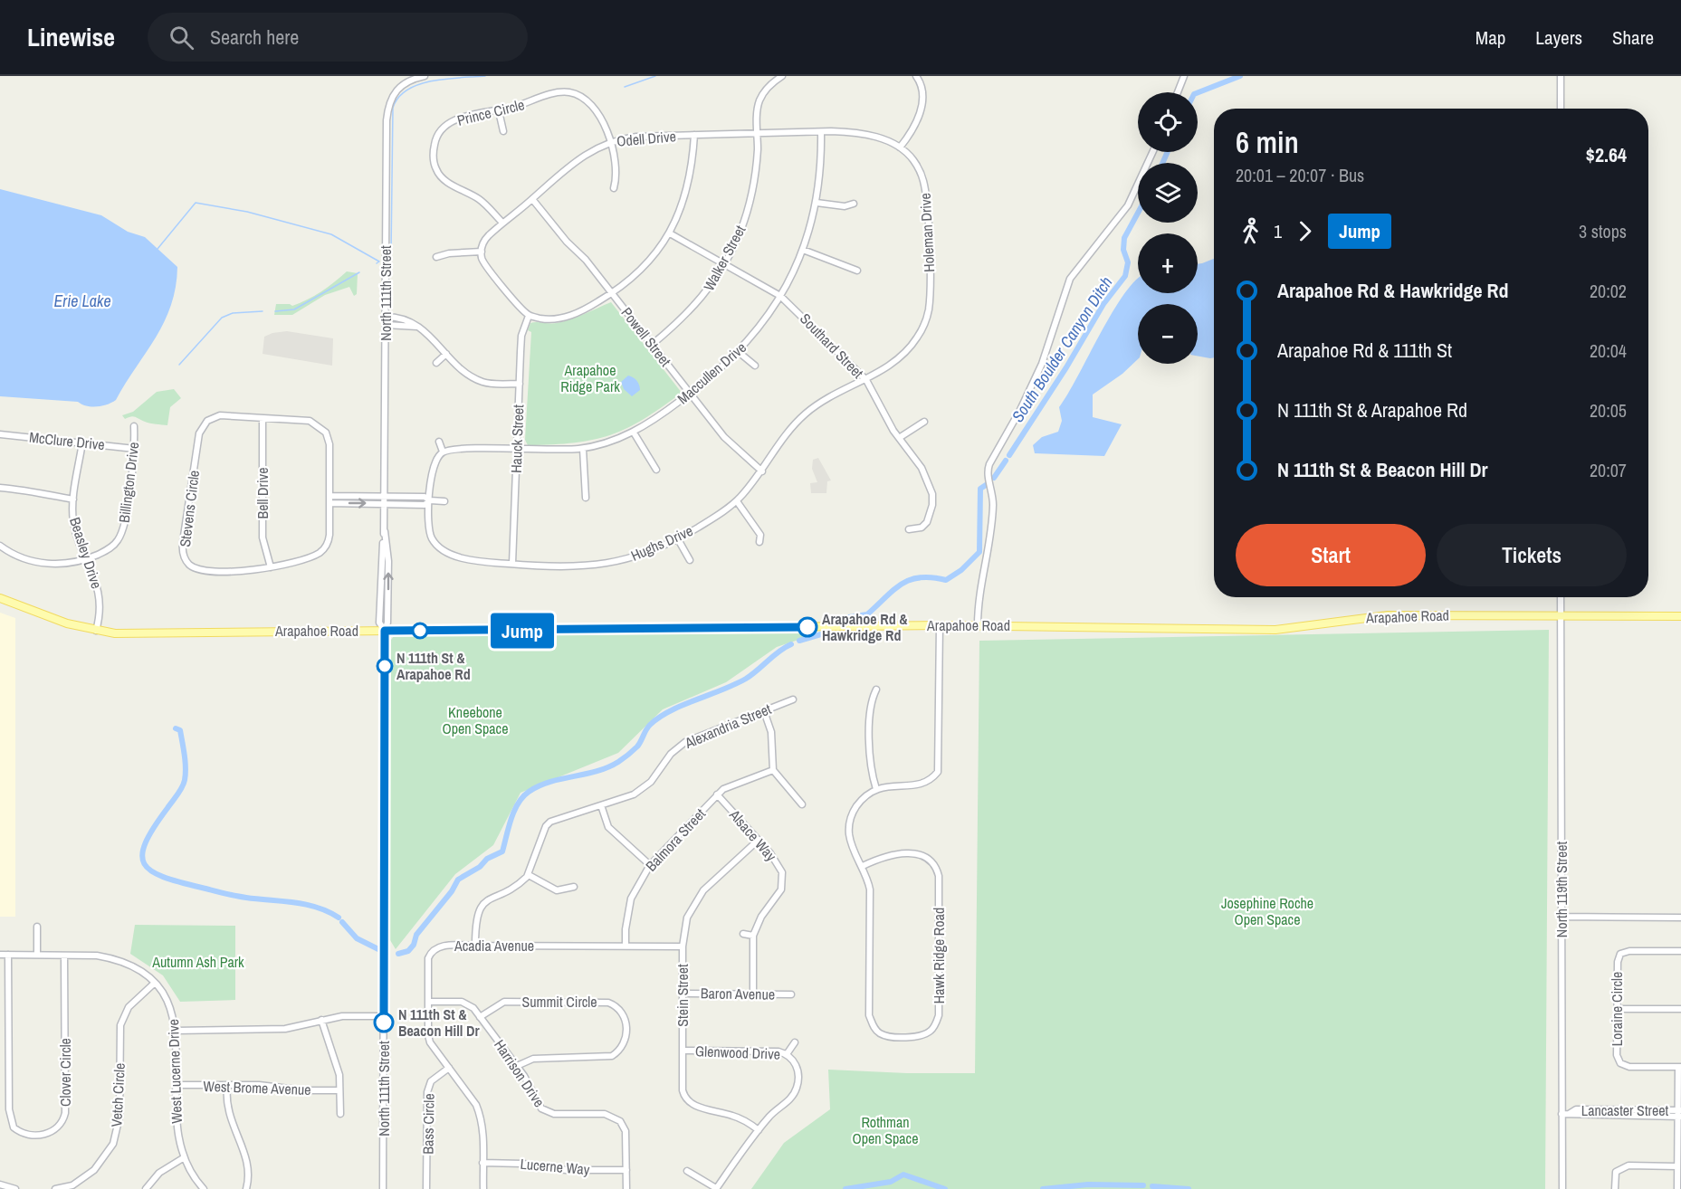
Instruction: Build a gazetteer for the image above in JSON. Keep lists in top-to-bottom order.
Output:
{
  "streets": {
    "main road": ["Arapahoe Road"],
    "street": [
      "Prince Circle",
      "Odell Drive",
      "Holeman Drive",
      "Walker Street",
      "North 111th Street",
      "Powell Street",
      "Southard Street",
      "Maccullen Drive",
      "Hauck Street",
      "McClure Drive",
      "Billington Drive",
      "Bell Drive",
      "Stevens Circle",
      "Hughs Drive",
      "Beasley Drive",
      "Alexandria Street",
      "Alsace Way",
      "Balmora Street",
      "North 119th Street",
      "Acadia Avenue",
      "Hawk Ridge Road",
      "Baron Avenue",
      "Stein Street",
      "Summit Circle",
      "Loraine Circle",
      "Glenwood Drive",
      "West Lucerne Drive",
      "Clover Circle",
      "Harrison Drive",
      "West Brome Avenue",
      "Vetch Circle",
      "Lancaster Street",
      "Bass Circle",
      "Lucerne Way"
    ]
  },
  "crossings": [
    ["Prince Circle", "Odell Drive"],
    ["Odell Drive", "Holeman Drive"],
    ["Odell Drive", "Walker Street"],
    ["Odell Drive", "Powell Street"],
    ["Holeman Drive", "Walker Street"],
    ["Holeman Drive", "Southard Street"],
    ["Holeman Drive", "Maccullen Drive"],
    ["Holeman Drive", "Hughs Drive"],
    ["Walker Street", "Powell Street"],
    ["Walker Street", "Southard Street"],
    ["North 111th Street", "Arapahoe Road"],
    ["Powell Street", "Maccullen Drive"],
    ["Powell Street", "Hughs Drive"],
    ["Southard Street", "Maccullen Drive"],
    ["Southard Street", "Hughs Drive"],
    ["Maccullen Drive", "Hauck Street"],
    ["Maccullen Drive", "Hughs Drive"],
    ["Hauck Street", "Hughs Drive"],
    ["McClure Drive", "Billington Drive"],
    ["McClure Drive", "Beasley Drive"],
    ["Billington Drive", "Beasley Drive"],
    ["Bell Drive", "Stevens Circle"],
    ["Beasley Drive", "Arapahoe Road"],
    ["Arapahoe Road", "North 119th Street"],
    ["Alsace Way", "Balmora Street"],
    ["Alsace Way", "Baron Avenue"],
    ["Alsace Way", "Stein Street"],
    ["Balmora Street", "Acadia Avenue"],
    ["North 119th Street", "Lancaster Street"],
    ["Acadia Avenue", "Stein Street"],
    ["Acadia Avenue", "Harrison Drive"],
    ["Acadia Avenue", "Bass Circle"],
    ["Acadia Avenue", "Lucerne Way"],
    ["Baron Avenue", "Stein Street"],
    ["Stein Street", "Glenwood Drive"],
    ["Summit Circle", "Harrison Drive"],
    ["West Lucerne Drive", "Clover Circle"],
    ["West Lucerne Drive", "West Brome Avenue"],
    ["West Lucerne Drive", "Vetch Circle"],
    ["Harrison Drive", "Lucerne Way"]
  ],
  "water": ["Erie Lake", "South Boulder Canyon Ditch"],
  "parks": [
    "Arapahoe Ridge Park",
    "Kneebone Open Space",
    "Josephine Roche Open Space",
    "Autumn Ash Park",
    "Rothman Open Space"
  ],
  "places": ["Arapahoe Rd & Hawkridge Rd", "N 111th St & Arapahoe Rd", "N 111th St & Beacon Hill Dr"],
  "lines": ["bus line Jump"],
  "page": {
    "header": "Linewise",
    "search": "Search here",
    "nav": ["Map", "Layers", "Share"],
    "on_map": "Jump",
    "map_buttons": ["+", "−"],
    "heading": ["6 min", "20:01 – 20:07 · Bus", "$2.64"],
    "legs": ["1", "Jump", "3 stops"],
    "list": [
      {
        "name": "Arapahoe Rd & Hawkridge Rd",
        "value": "20:02"
      },
      {
        "name": "Arapahoe Rd & 111th St",
        "value": "20:04"
      },
      {
        "name": "N 111th St & Arapahoe Rd",
        "value": "20:05"
      },
      {
        "name": "N 111th St & Beacon Hill Dr",
        "value": "20:07"
      }
    ],
    "buttons": ["Start", "Tickets"]
  }
}
